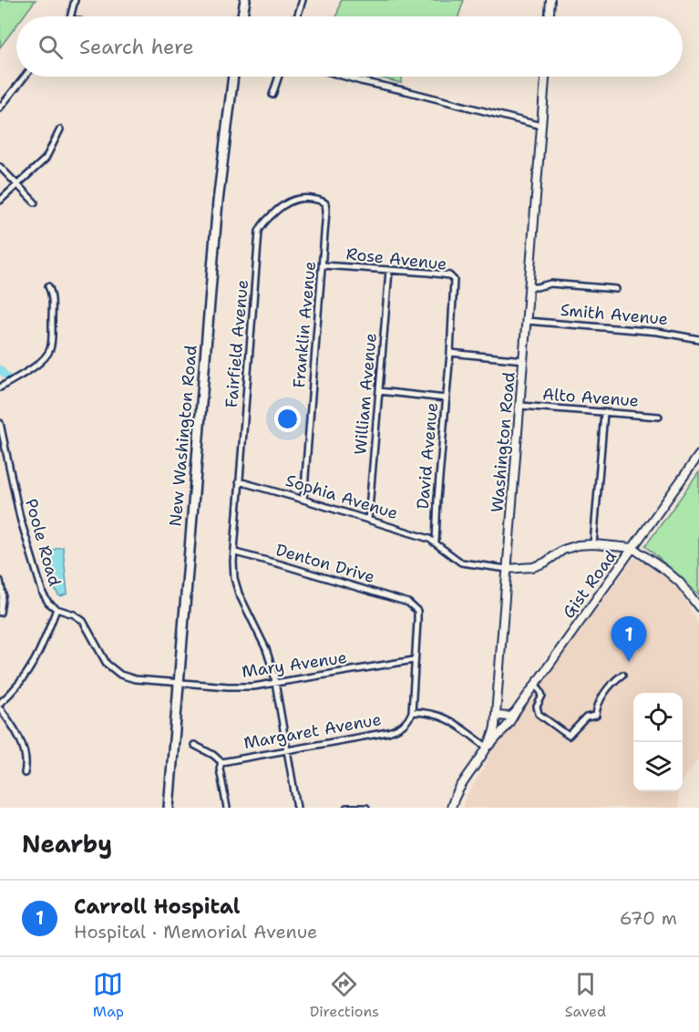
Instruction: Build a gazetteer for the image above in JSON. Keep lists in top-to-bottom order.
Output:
{
  "streets": {
    "main road": ["New Washington Road", "Washington Road", "Gist Road"],
    "street": [
      "Rose Avenue",
      "Smith Avenue",
      "Franklin Avenue",
      "Fairfield Avenue",
      "William Avenue",
      "Alto Avenue",
      "David Avenue",
      "Sophia Avenue",
      "Poole Road",
      "Denton Drive",
      "Mary Avenue",
      "Margaret Avenue"
    ]
  },
  "crossings": [
    ["Rose Avenue", "Franklin Avenue"],
    ["Rose Avenue", "William Avenue"],
    ["Rose Avenue", "David Avenue"],
    ["Smith Avenue", "Washington Road"],
    ["Franklin Avenue", "Fairfield Avenue"],
    ["Franklin Avenue", "Sophia Avenue"],
    ["Fairfield Avenue", "Sophia Avenue"],
    ["Fairfield Avenue", "Denton Drive"],
    ["Fairfield Avenue", "Mary Avenue"],
    ["Fairfield Avenue", "Margaret Avenue"],
    ["William Avenue", "Sophia Avenue"],
    ["Alto Avenue", "Washington Road"],
    ["New Washington Road", "Poole Road"],
    ["New Washington Road", "Mary Avenue"],
    ["Washington Road", "Gist Road"],
    ["David Avenue", "Sophia Avenue"],
    ["Poole Road", "Mary Avenue"],
    ["Denton Drive", "Mary Avenue"]
  ],
  "page": {
    "search": "Search here",
    "pins": "1",
    "heading": "Nearby",
    "list": [
      {
        "mark": "1",
        "name": "Carroll Hospital",
        "note": "Hospital · Memorial Avenue",
        "value": "670 m"
      }
    ],
    "nav": ["Map", "Directions", "Saved"]
  }
}
